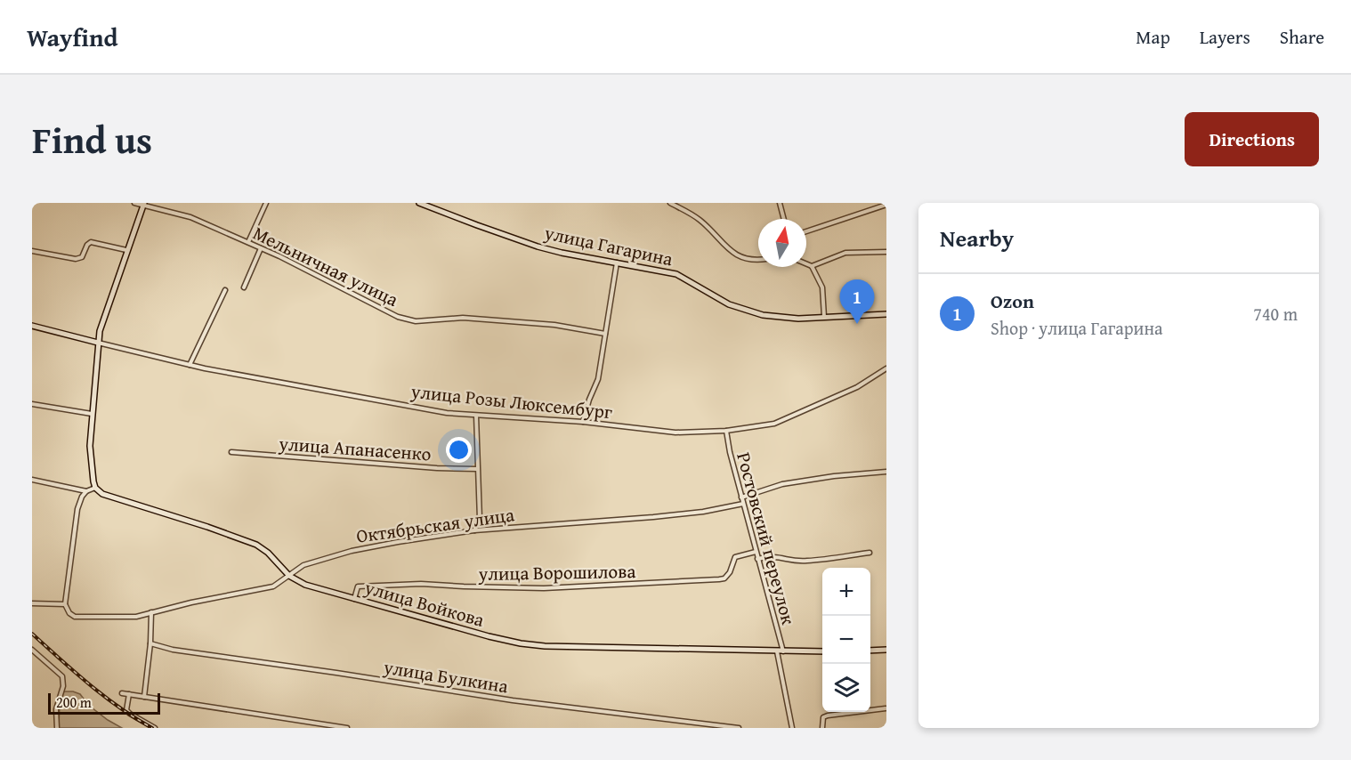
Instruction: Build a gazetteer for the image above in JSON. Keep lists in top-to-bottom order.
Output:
{
  "streets": {
    "main road": ["улица Гагарина", "улица Розы Люксембург", "улица Войкова"],
    "street": [
      "Мельничная улица",
      "улица Апанасенко",
      "Октябрьская улица",
      "Ростовский переулок",
      "улица Ворошилова",
      "улица Булкина"
    ]
  },
  "crossings": [
    ["улица Розы Люксембург", "Ростовский переулок"],
    ["Октябрьская улица", "Ростовский переулок"],
    ["Октябрьская улица", "улица Войкова"],
    ["Ростовский переулок", "улица Ворошилова"],
    ["Ростовский переулок", "улица Войкова"],
    ["улица Ворошилова", "улица Войкова"]
  ],
  "scale_bar": "200 m",
  "north": "top",
  "page": {
    "header": "Wayfind",
    "nav": ["Map", "Layers", "Share"],
    "title": "Find us",
    "buttons": "Directions",
    "heading": "Nearby",
    "list": [
      {
        "mark": "1",
        "name": "Ozon",
        "note": "Shop · улица Гагарина",
        "value": "740 m"
      }
    ],
    "pins": "1",
    "map_buttons": ["+", "−"],
    "scale": "200 m"
  }
}
